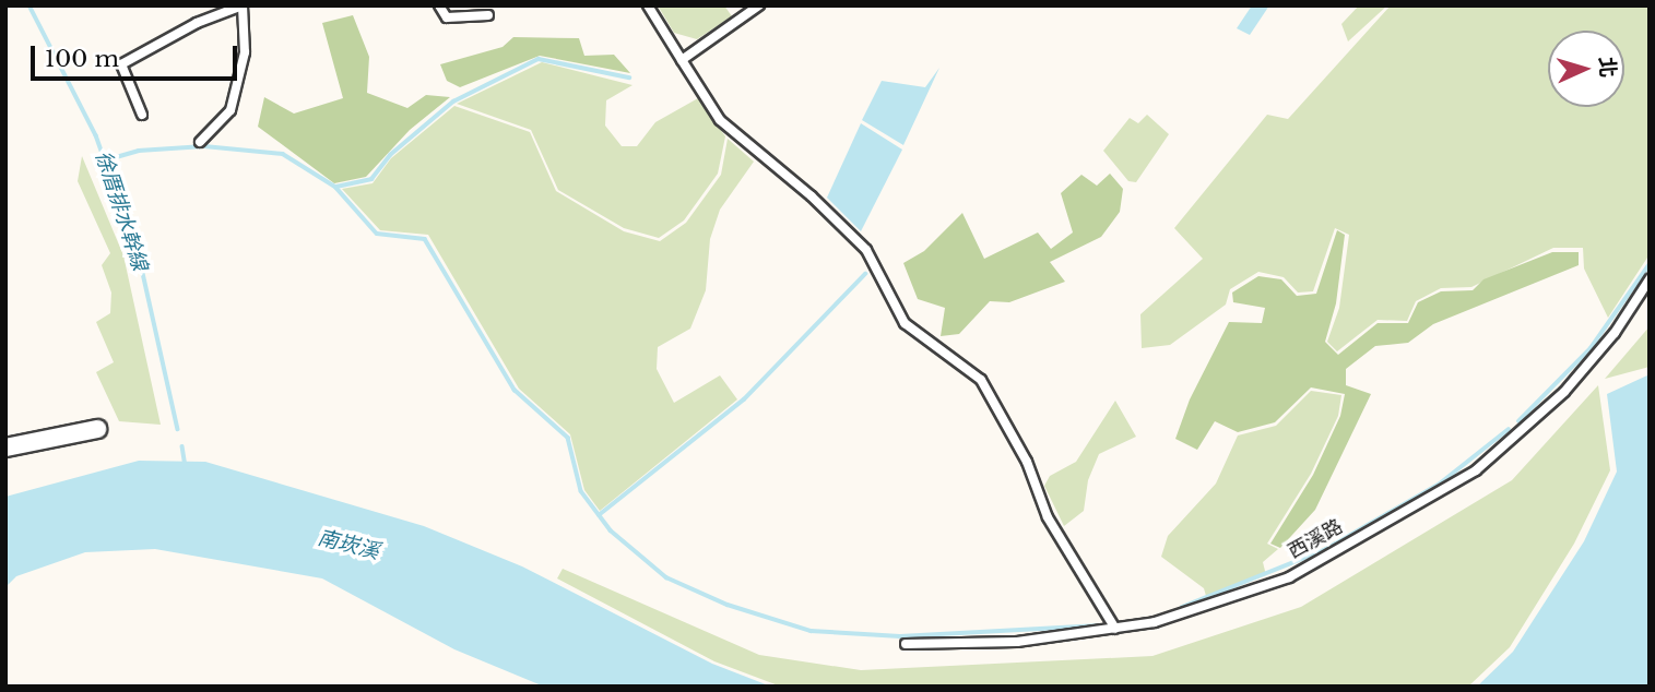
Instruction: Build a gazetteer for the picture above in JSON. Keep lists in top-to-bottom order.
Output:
{
  "streets": {
    "lane": ["西溪路"]
  },
  "water": ["徐厝排水幹線", "南崁溪"],
  "scale_bar": "100 m",
  "north": "right"
}
